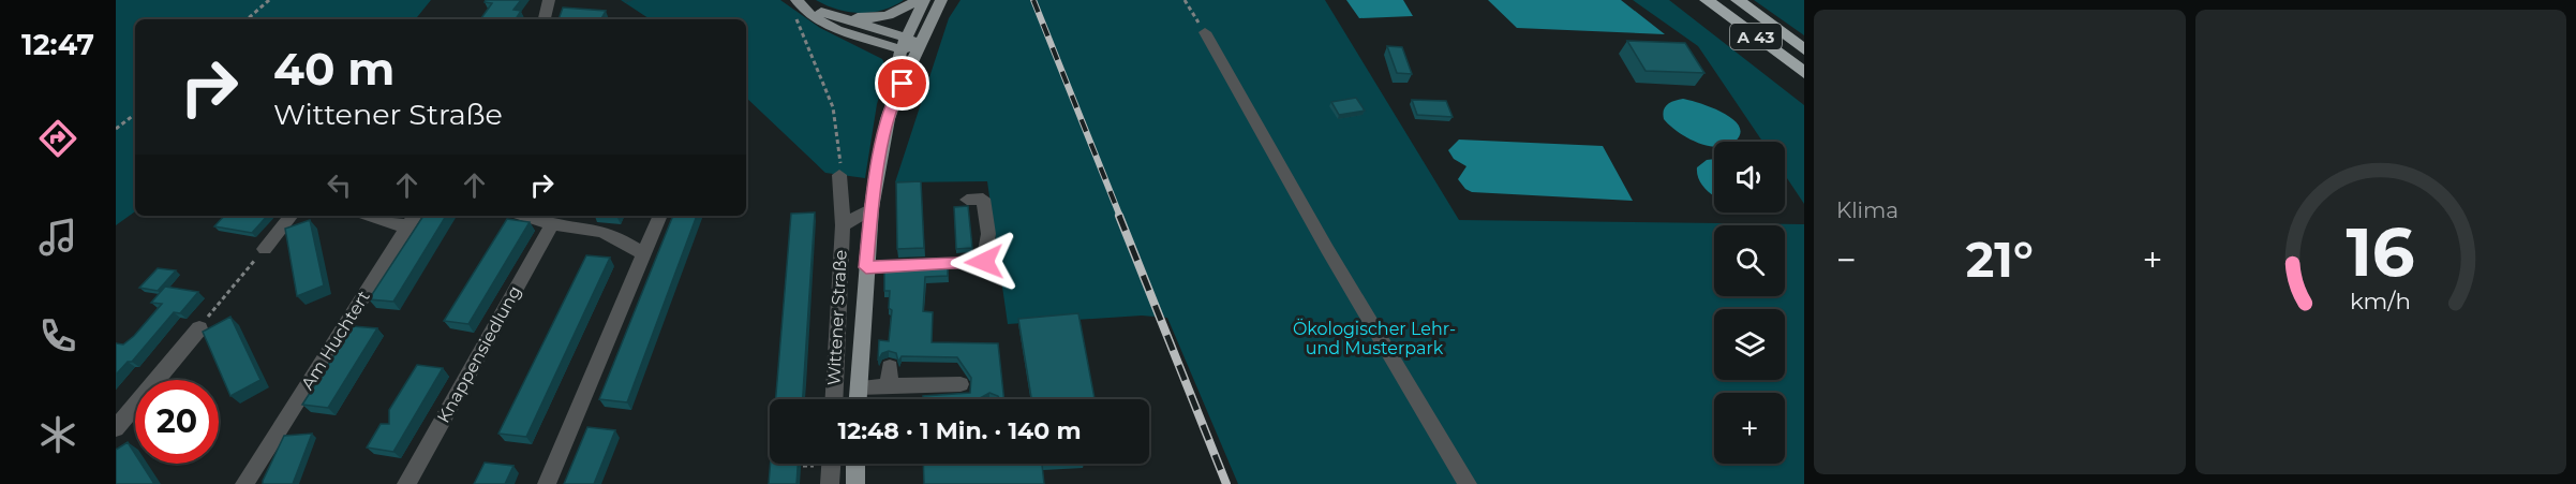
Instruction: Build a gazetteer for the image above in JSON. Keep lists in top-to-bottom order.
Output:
{
  "streets": {
    "highway": ["A 43"],
    "main road": ["Wittener Straße"],
    "street": ["Am Huchtert", "Knappensiedlung"]
  },
  "parks": ["Ökologischer Lehr- und Musterpark"],
  "page": {
    "tabs": "12:47",
    "tile": "Klima",
    "turn": ["40 m", "Wittener Straße"],
    "map_buttons": "+",
    "heat": ["−", "21°", "+"],
    "limit": "20",
    "trip": "12:48 · 1 Min. · 140 m",
    "gauge": ["16", "km/h"]
  }
}
